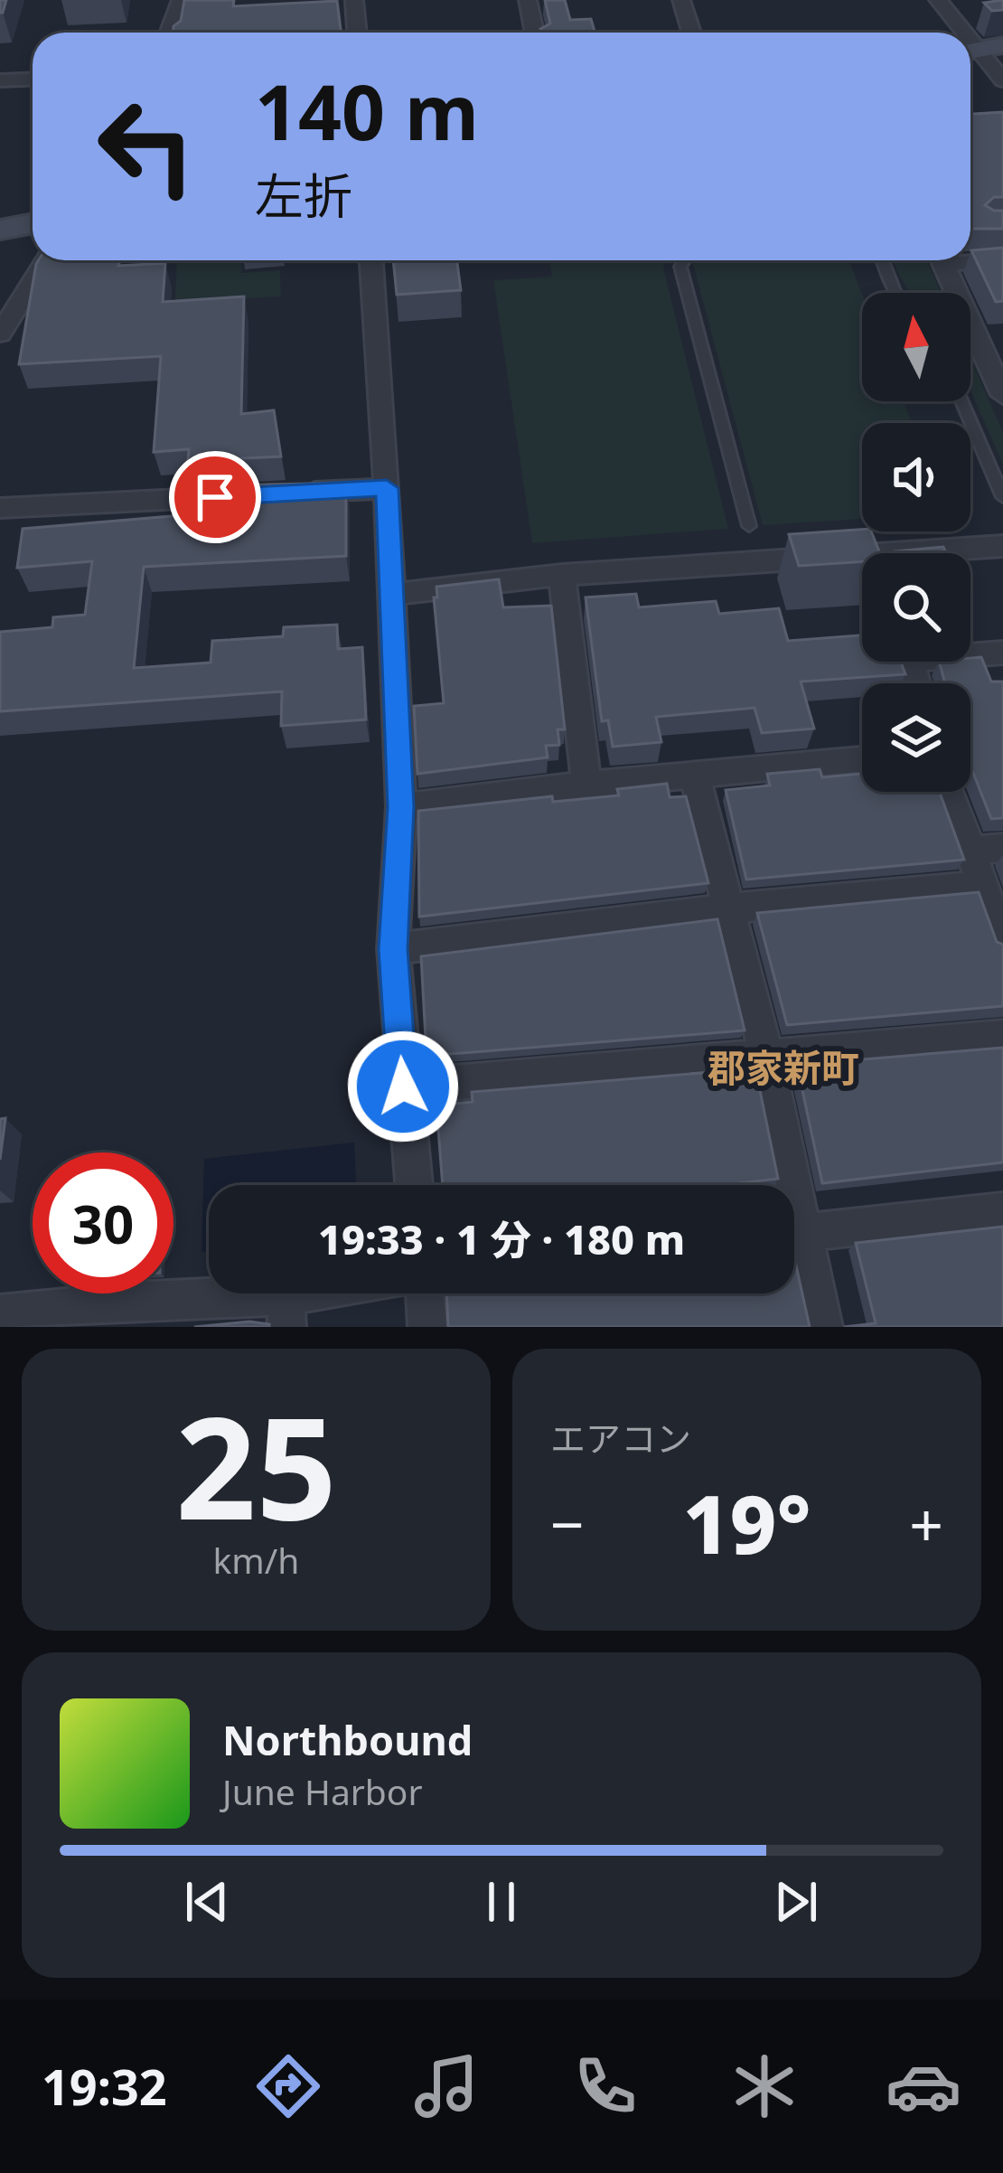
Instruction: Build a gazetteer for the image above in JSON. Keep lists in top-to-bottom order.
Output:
{
  "districts": ["郡家新町"],
  "north": "top",
  "page": {
    "turn": ["140 m", "左折"],
    "limit": "30",
    "trip": "19:33 · 1 分 · 180 m",
    "tile": [
      ["25", "km/h"],
      "エアコン"
    ],
    "heat": ["−", "19°", "+"],
    "song": ["Northbound", "June Harbor"],
    "tabs": "19:32"
  }
}
